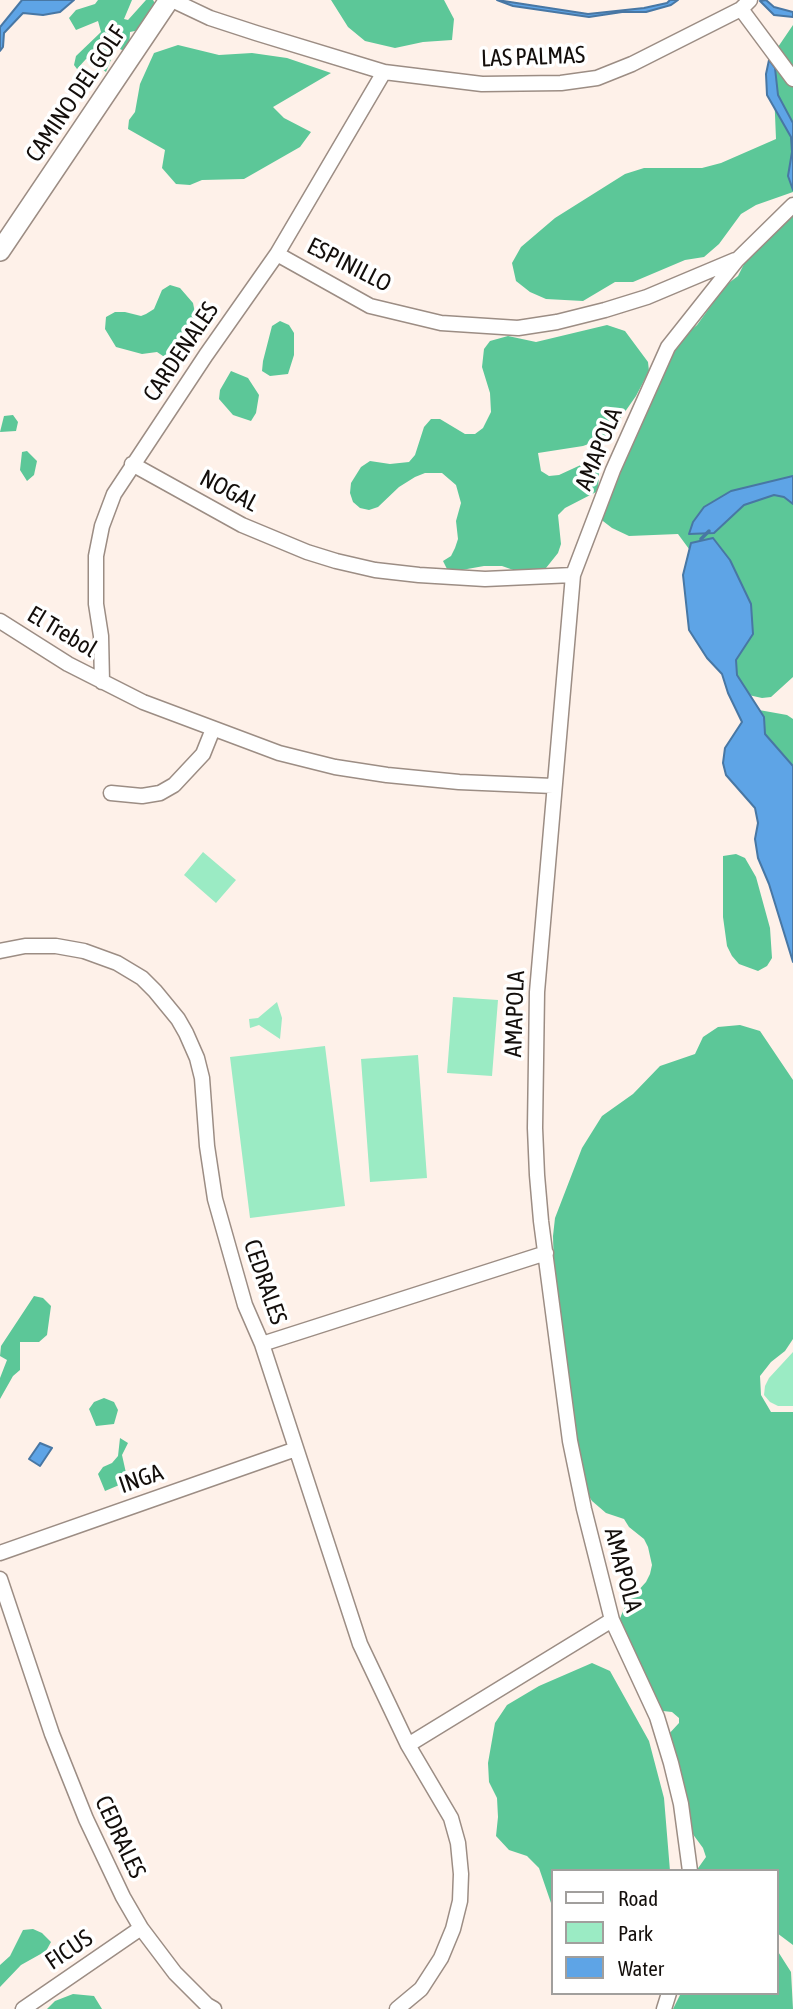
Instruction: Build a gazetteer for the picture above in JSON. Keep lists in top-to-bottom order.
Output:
{
  "streets": {
    "street": [
      "LAS PALMAS",
      "CAMINO DEL GOLF",
      "ESPINILLO",
      "CARDENALES",
      "AMAPOLA",
      "NOGAL",
      "El Trebol",
      "CEDRALES",
      "INGA",
      "FICUS"
    ]
  },
  "crossings": [
    ["LAS PALMAS", "CARDENALES"],
    ["ESPINILLO", "CARDENALES"],
    ["ESPINILLO", "AMAPOLA"],
    ["CARDENALES", "NOGAL"],
    ["CARDENALES", "El Trebol"],
    ["AMAPOLA", "NOGAL"],
    ["AMAPOLA", "El Trebol"],
    ["CEDRALES", "INGA"],
    ["CEDRALES", "FICUS"]
  ],
  "legend": ["Road", "Park", "Water"]
}
